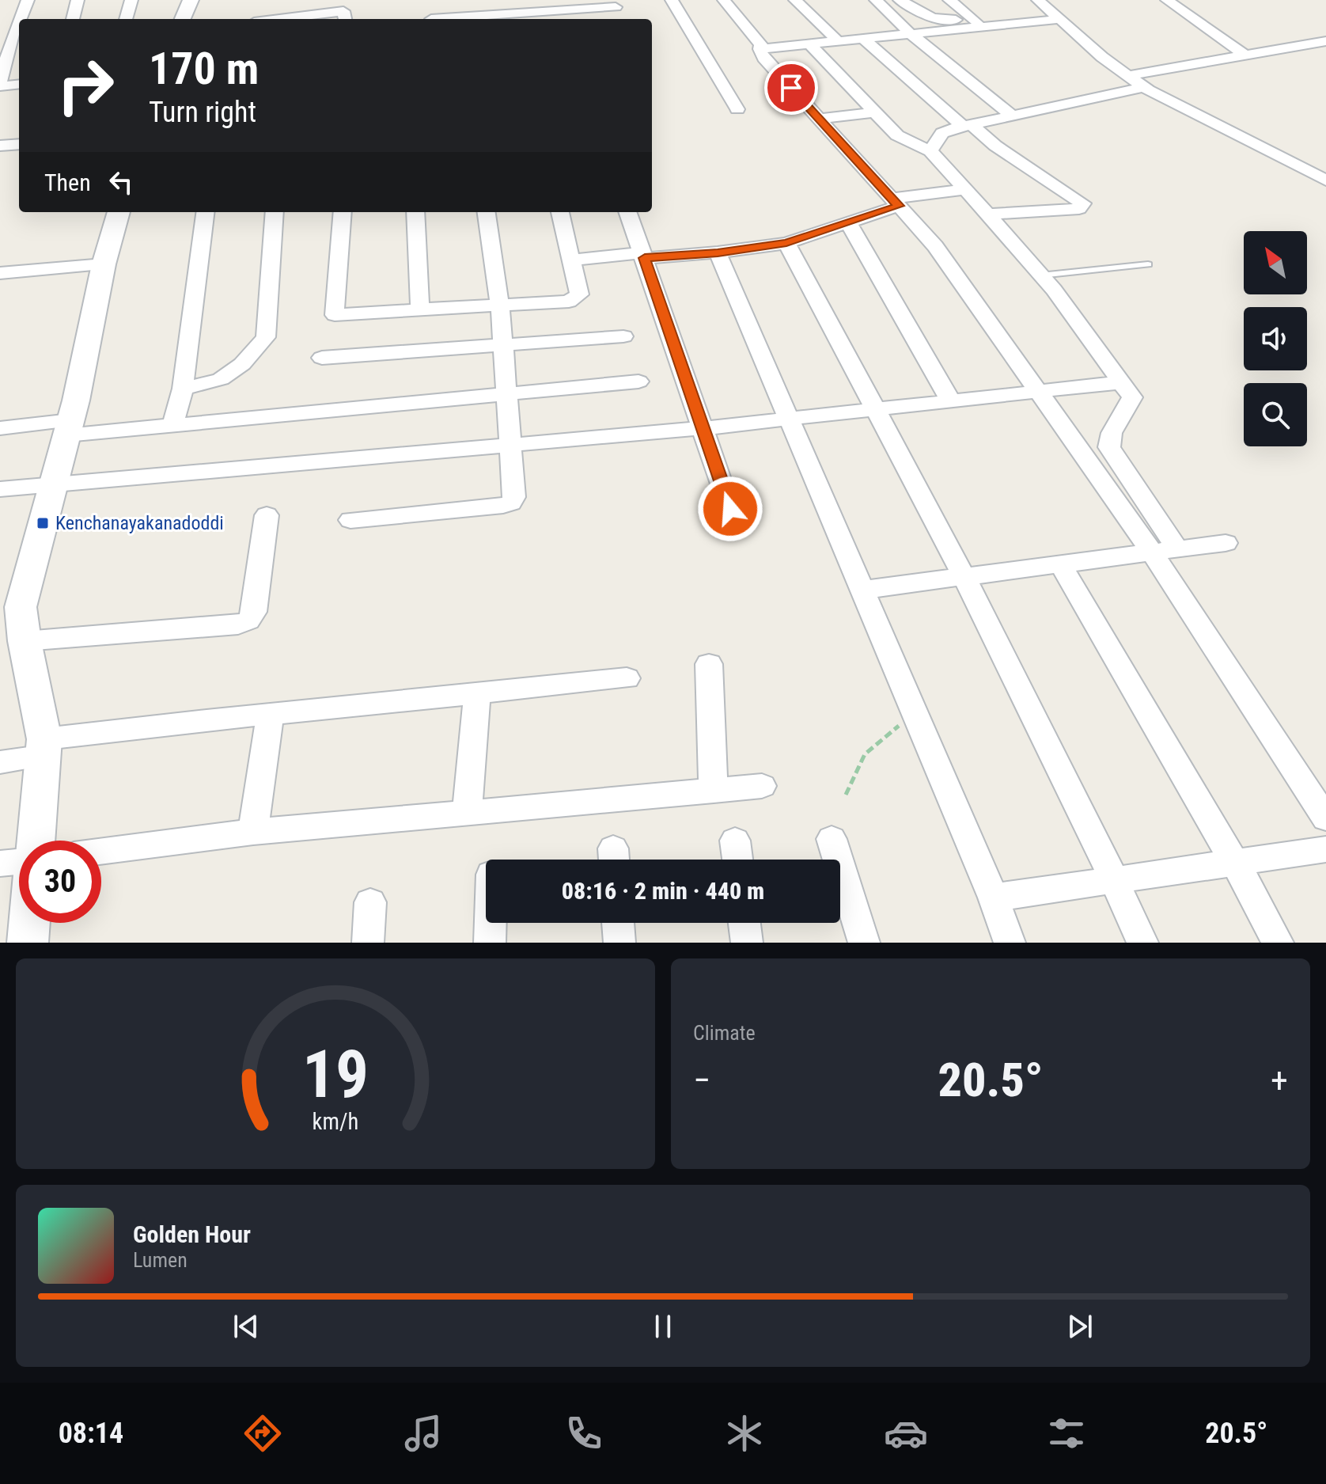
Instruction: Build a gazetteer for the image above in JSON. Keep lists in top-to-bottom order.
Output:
{
  "places": {
    "transit": ["Kenchanayakanadoddi"]
  },
  "north": "top left",
  "page": {
    "turn": ["170 m", "Turn right"],
    "then": "Then",
    "limit": "30",
    "trip": "08:16 · 2 min · 440 m",
    "tile": "Climate",
    "heat": ["−", "20.5°", "+"],
    "song": ["Golden Hour", "Lumen"],
    "tabs": ["08:14", "20.5°"],
    "gauge": ["19", "km/h"]
  }
}
